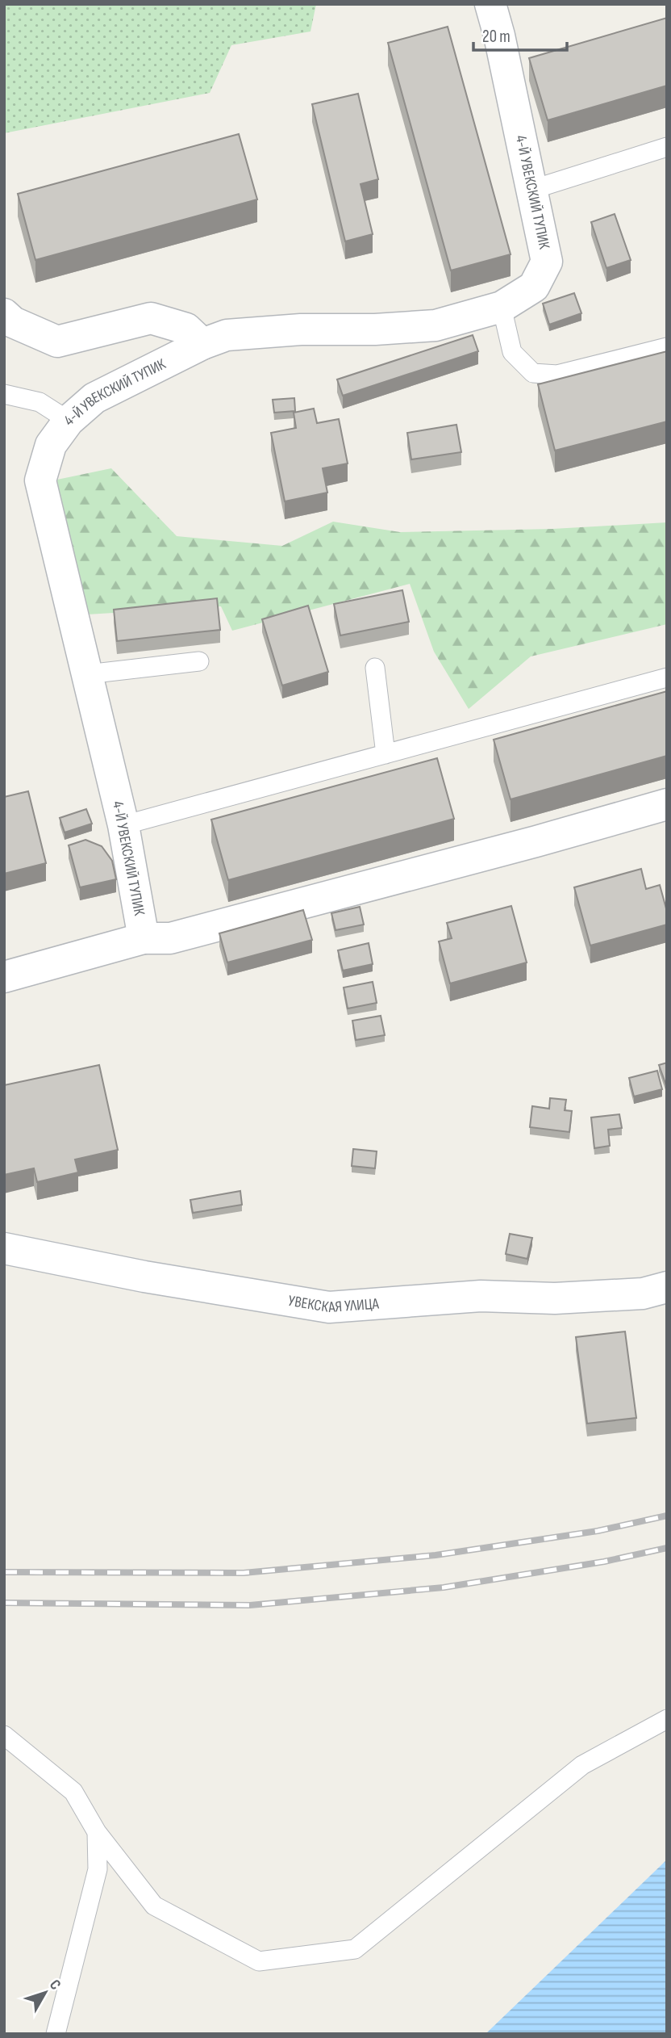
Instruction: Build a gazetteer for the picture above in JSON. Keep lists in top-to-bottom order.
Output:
{
  "streets": {
    "street": ["4-Й УВЕКСКИЙ ТУПИК", "УВЕКСКАЯ УЛИЦА"]
  },
  "scale_bar": "20 m",
  "north": "top right"
}
